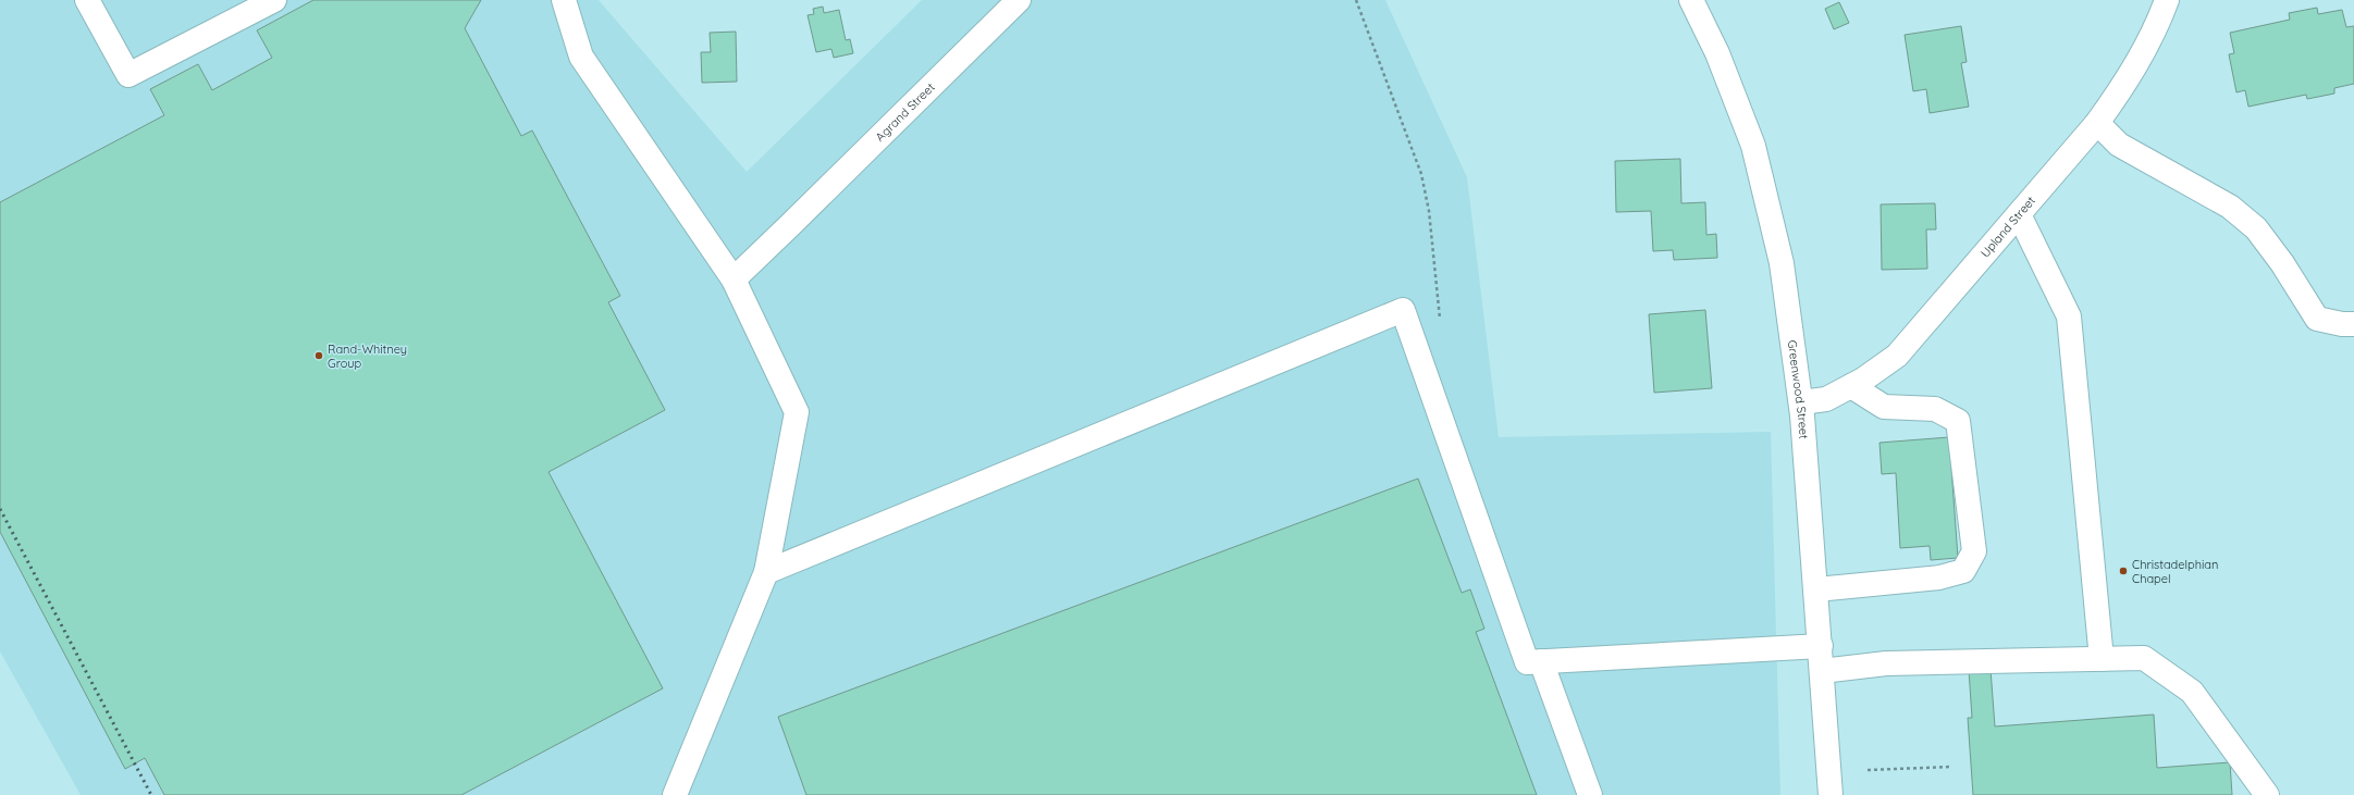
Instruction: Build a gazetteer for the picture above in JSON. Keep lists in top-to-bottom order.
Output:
{
  "streets": {
    "street": ["Agrand Street", "Upland Street", "Greenwood Street"]
  },
  "crossings": [
    ["Upland Street", "Greenwood Street"]
  ],
  "places": ["Rand-Whitney Group", "Christadelphian Chapel"]
}
